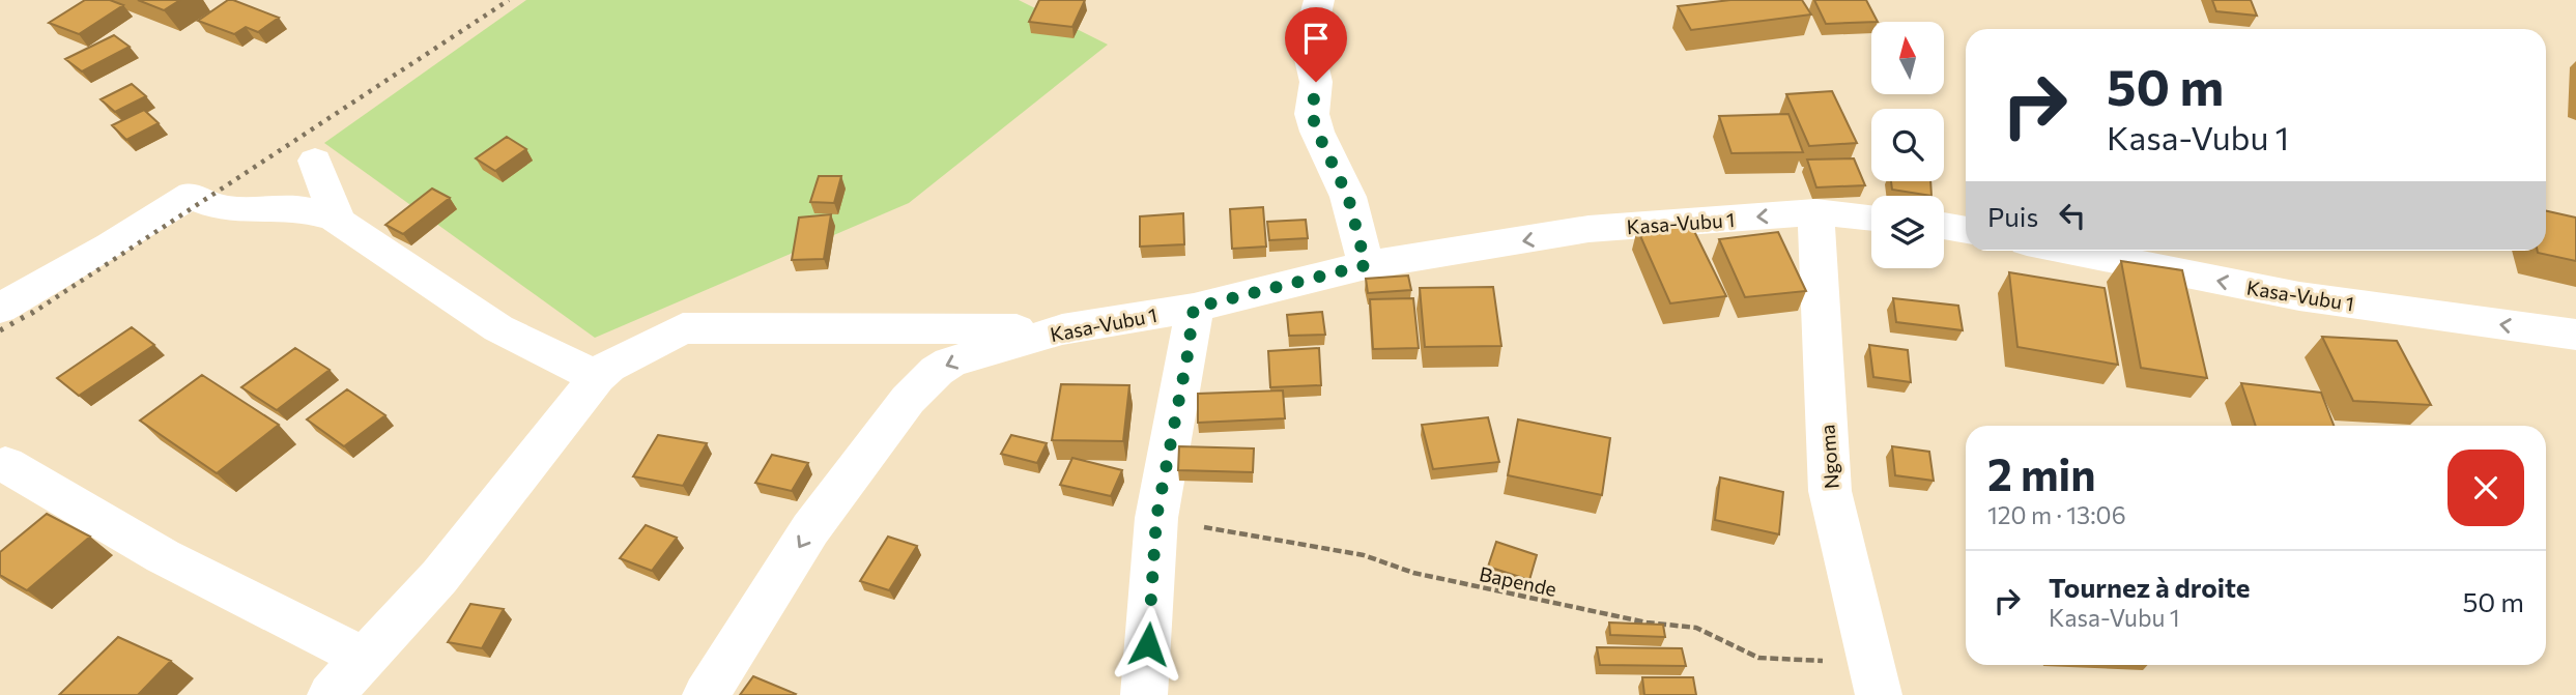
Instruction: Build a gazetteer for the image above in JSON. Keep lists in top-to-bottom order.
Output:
{
  "streets": {
    "street": ["Kasa-Vubu 1", "Ngoma"],
    "path": ["Bapende"]
  },
  "crossings": [
    ["Kasa-Vubu 1", "Ngoma"],
    ["Ngoma", "Bapende"]
  ],
  "north": "top",
  "page": {
    "turn": ["50 m", "Kasa-Vubu 1"],
    "then": "Puis",
    "heading": ["2 min", "120 m · 13:06"],
    "list": [
      {
        "name": "Tournez à droite",
        "note": "Kasa-Vubu 1",
        "value": "50 m"
      }
    ]
  }
}
